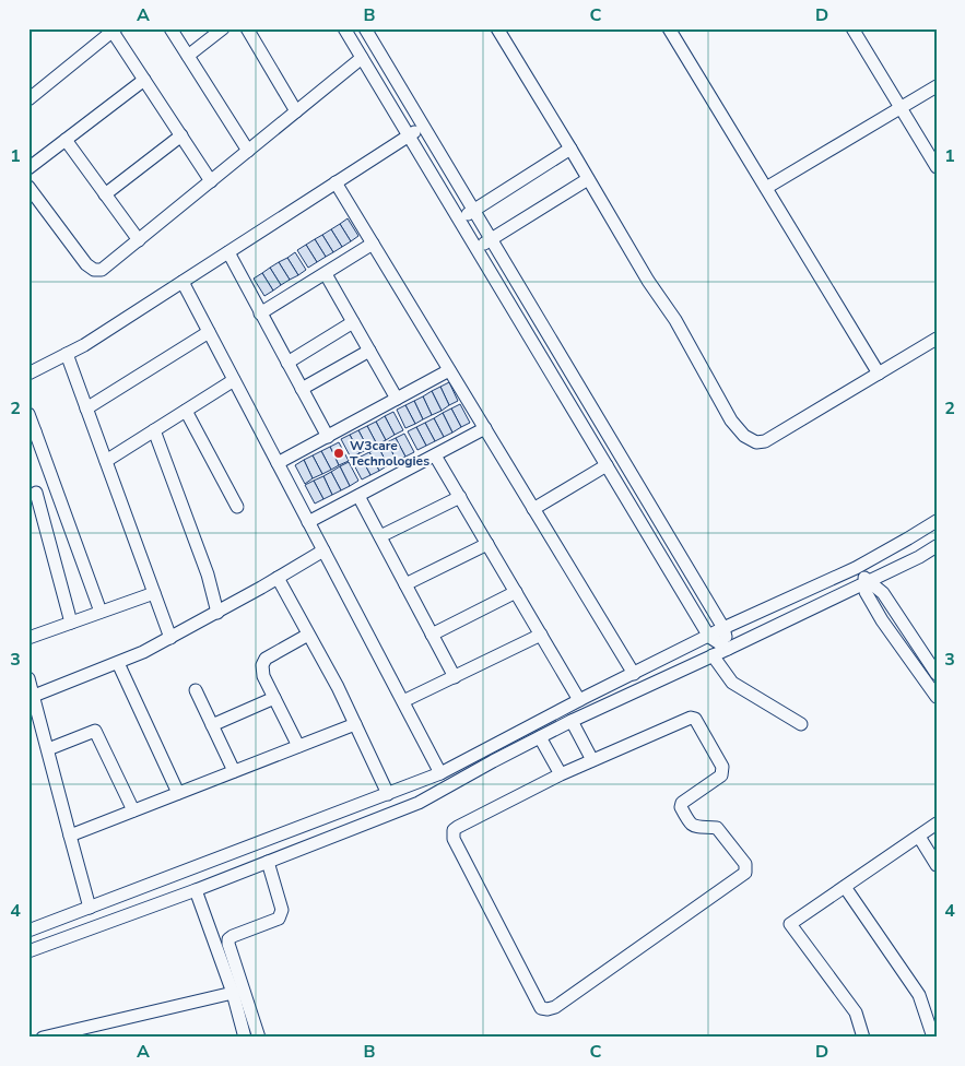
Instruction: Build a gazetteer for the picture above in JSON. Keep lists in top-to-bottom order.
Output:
{
  "places": ["W3care Technologies"],
  "grid": {
    "columns": [
      "A",
      "B",
      "C",
      "D"
    ],
    "rows": [
      "1",
      "2",
      "3",
      "4"
    ]
  }
}
